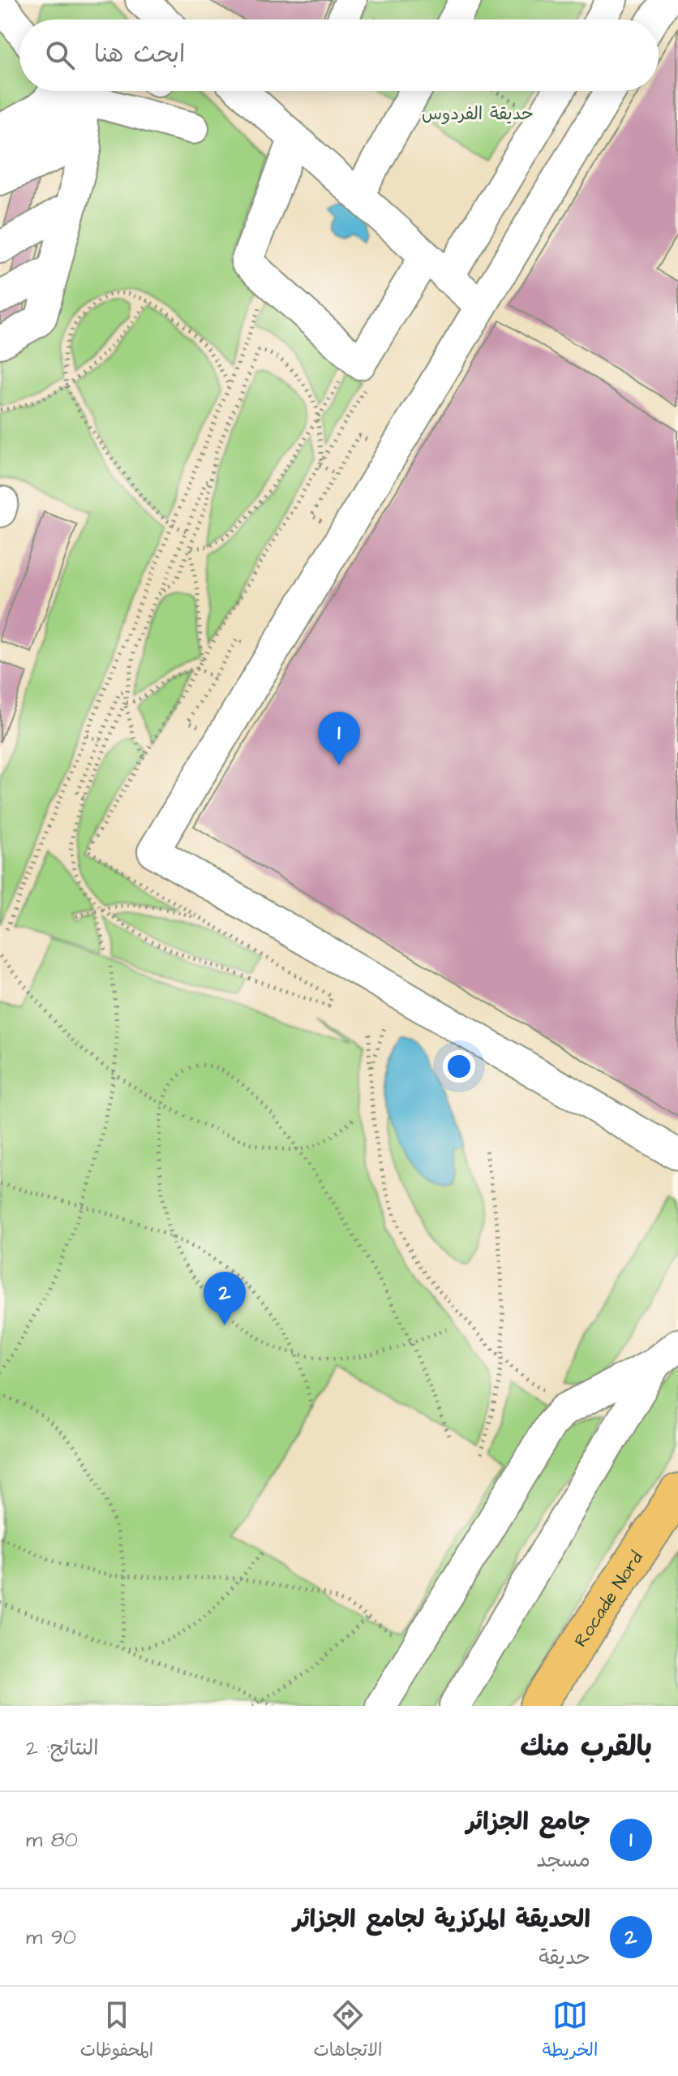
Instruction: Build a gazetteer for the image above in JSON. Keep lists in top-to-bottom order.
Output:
{
  "streets": {
    "highway": ["Rocade Nord"]
  },
  "parks": ["حديقة الفردوس"],
  "page": {
    "search": "ابحث هنا",
    "pins": ["1", "2"],
    "heading": ["بالقرب منك", "النتائج: 2"],
    "list": [
      {
        "mark": "1",
        "name": "جامع الجزائر",
        "note": "مسجد",
        "value": "80 m"
      },
      {
        "mark": "2",
        "name": "الحديقة المركزية لجامع الجزائر",
        "note": "حديقة",
        "value": "90 m"
      }
    ],
    "nav": ["الخريطة", "الاتجاهات", "المحفوظات"]
  }
}
